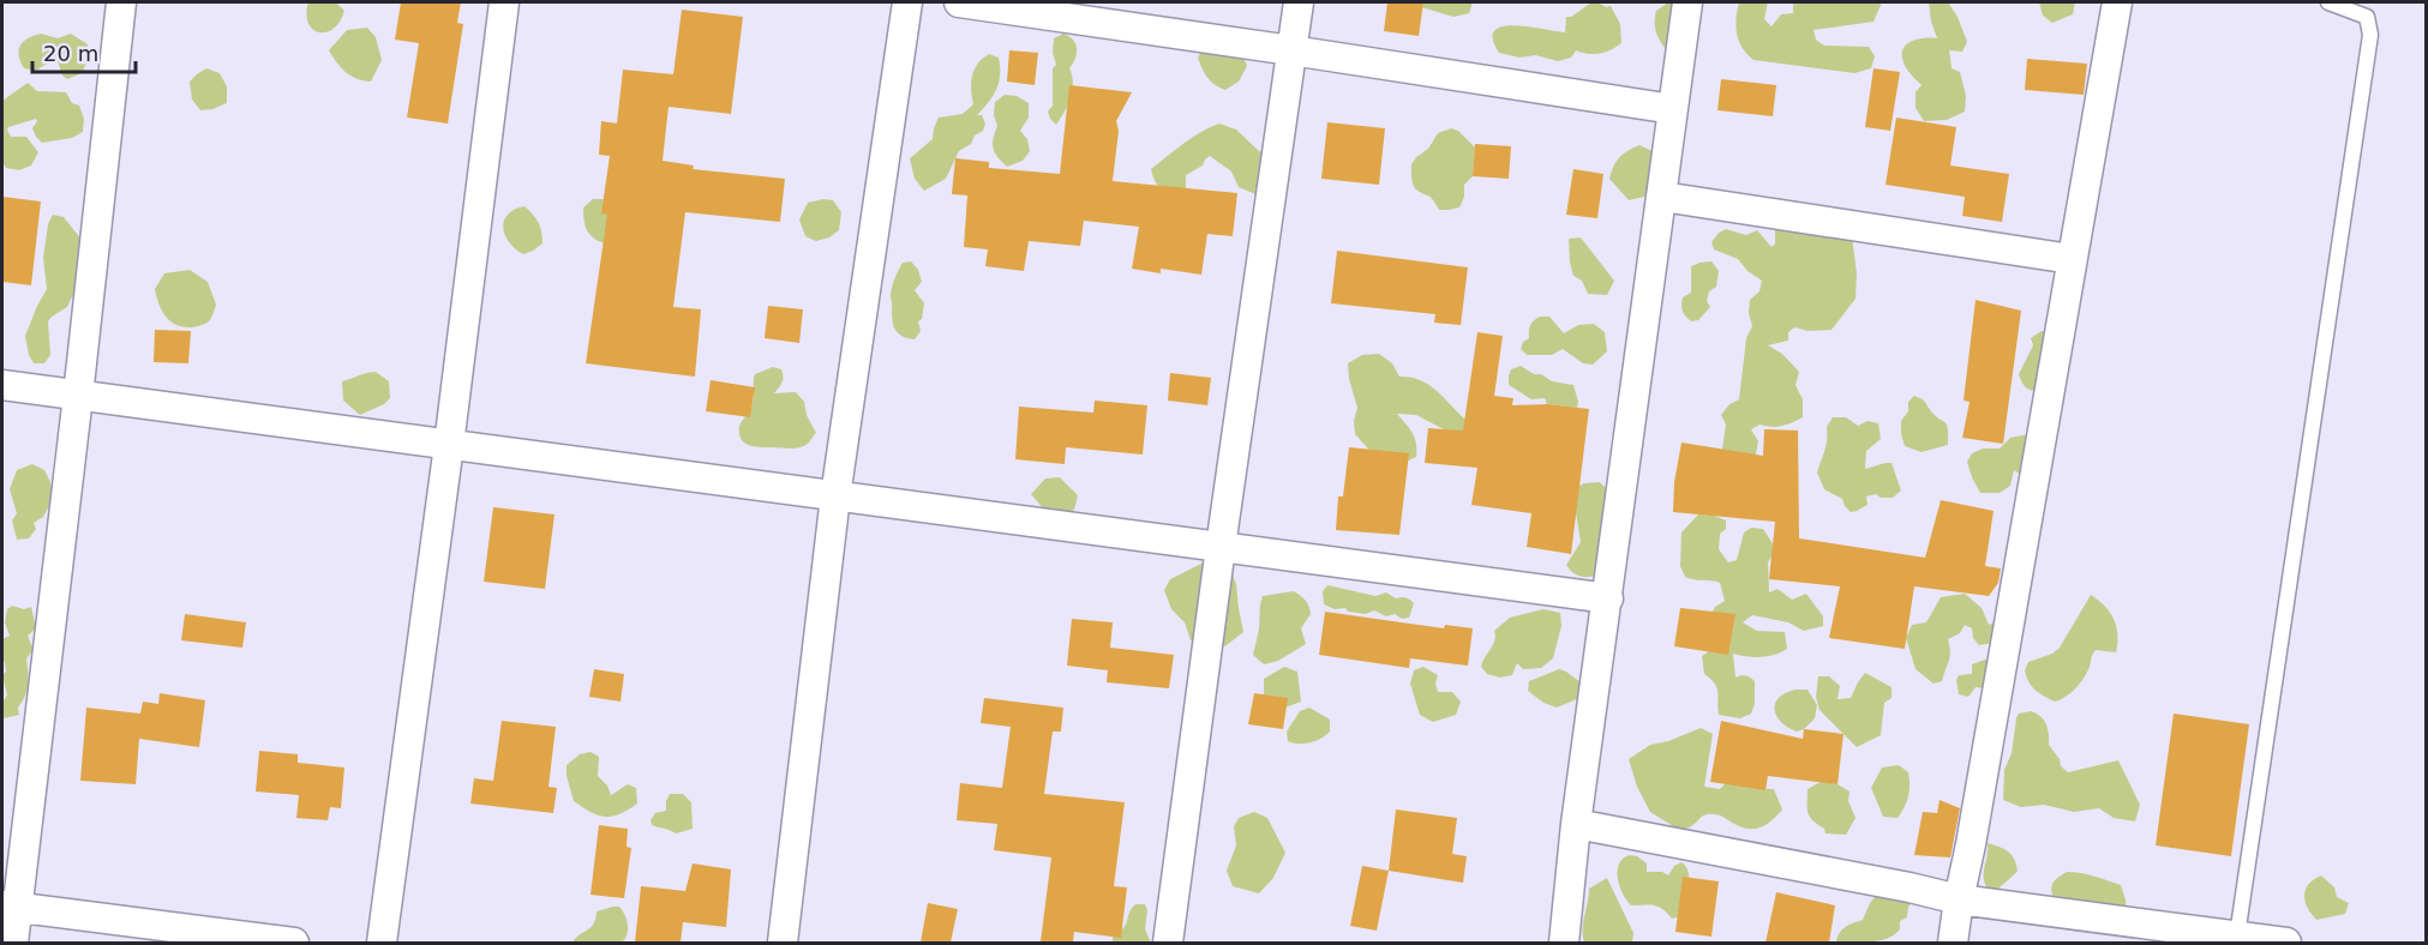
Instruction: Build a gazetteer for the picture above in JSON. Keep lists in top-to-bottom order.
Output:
{
  "scale_bar": "20 m"
}
